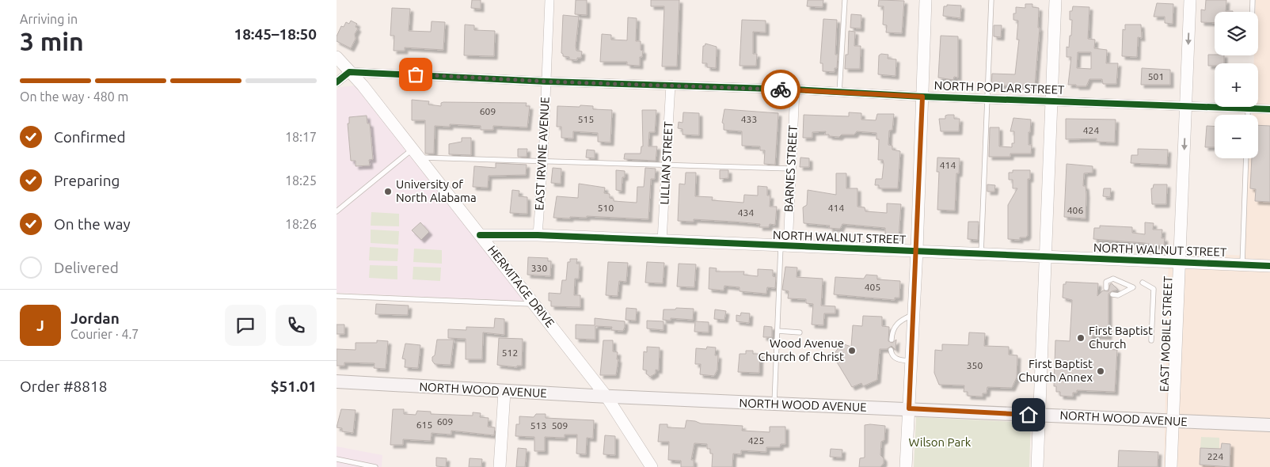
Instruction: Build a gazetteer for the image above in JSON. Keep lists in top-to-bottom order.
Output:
{
  "streets": {
    "main road": ["NORTH WOOD AVENUE"],
    "street": [
      "NORTH POPLAR STREET",
      "EAST IRVINE AVENUE",
      "LILLIAN STREET",
      "BARNES STREET",
      "NORTH WALNUT STREET",
      "HERMITAGE DRIVE",
      "EAST MOBILE STREET"
    ]
  },
  "crossings": [
    ["NORTH POPLAR STREET", "EAST IRVINE AVENUE"],
    ["NORTH POPLAR STREET", "LILLIAN STREET"],
    ["NORTH POPLAR STREET", "BARNES STREET"],
    ["NORTH POPLAR STREET", "HERMITAGE DRIVE"],
    ["NORTH POPLAR STREET", "EAST MOBILE STREET"],
    ["EAST IRVINE AVENUE", "NORTH WALNUT STREET"],
    ["LILLIAN STREET", "NORTH WALNUT STREET"],
    ["BARNES STREET", "NORTH WALNUT STREET"],
    ["NORTH WALNUT STREET", "HERMITAGE DRIVE"],
    ["NORTH WALNUT STREET", "EAST MOBILE STREET"],
    ["HERMITAGE DRIVE", "NORTH WOOD AVENUE"],
    ["EAST MOBILE STREET", "NORTH WOOD AVENUE"]
  ],
  "one_way": ["EAST MOBILE STREET"],
  "parks": ["Wilson Park"],
  "places": [
    "University of North Alabama",
    "First Baptist Church",
    "Wood Avenue Church of Christ",
    "First Baptist Church Annex"
  ],
  "house_numbers": [
    "501",
    "609",
    "515",
    "433",
    "424",
    "414",
    "510",
    "414",
    "406",
    "434",
    "330",
    "405",
    "512",
    "350",
    "609",
    "615",
    "513",
    "509",
    "425",
    "224"
  ],
  "page": {
    "heading": ["3 min", "Arriving in", "18:45–18:50"],
    "panel": [
      "Jordan",
      "Courier · 4.7",
      "Order #8818",
      "$51.01"
    ],
    "map_buttons": ["+", "−"],
    "bar": "On the way · 480 m",
    "list": [
      ["Confirmed", "18:17"],
      ["Preparing", "18:25"],
      ["On the way", "18:26"],
      "Delivered"
    ],
    "round": "J"
  }
}
